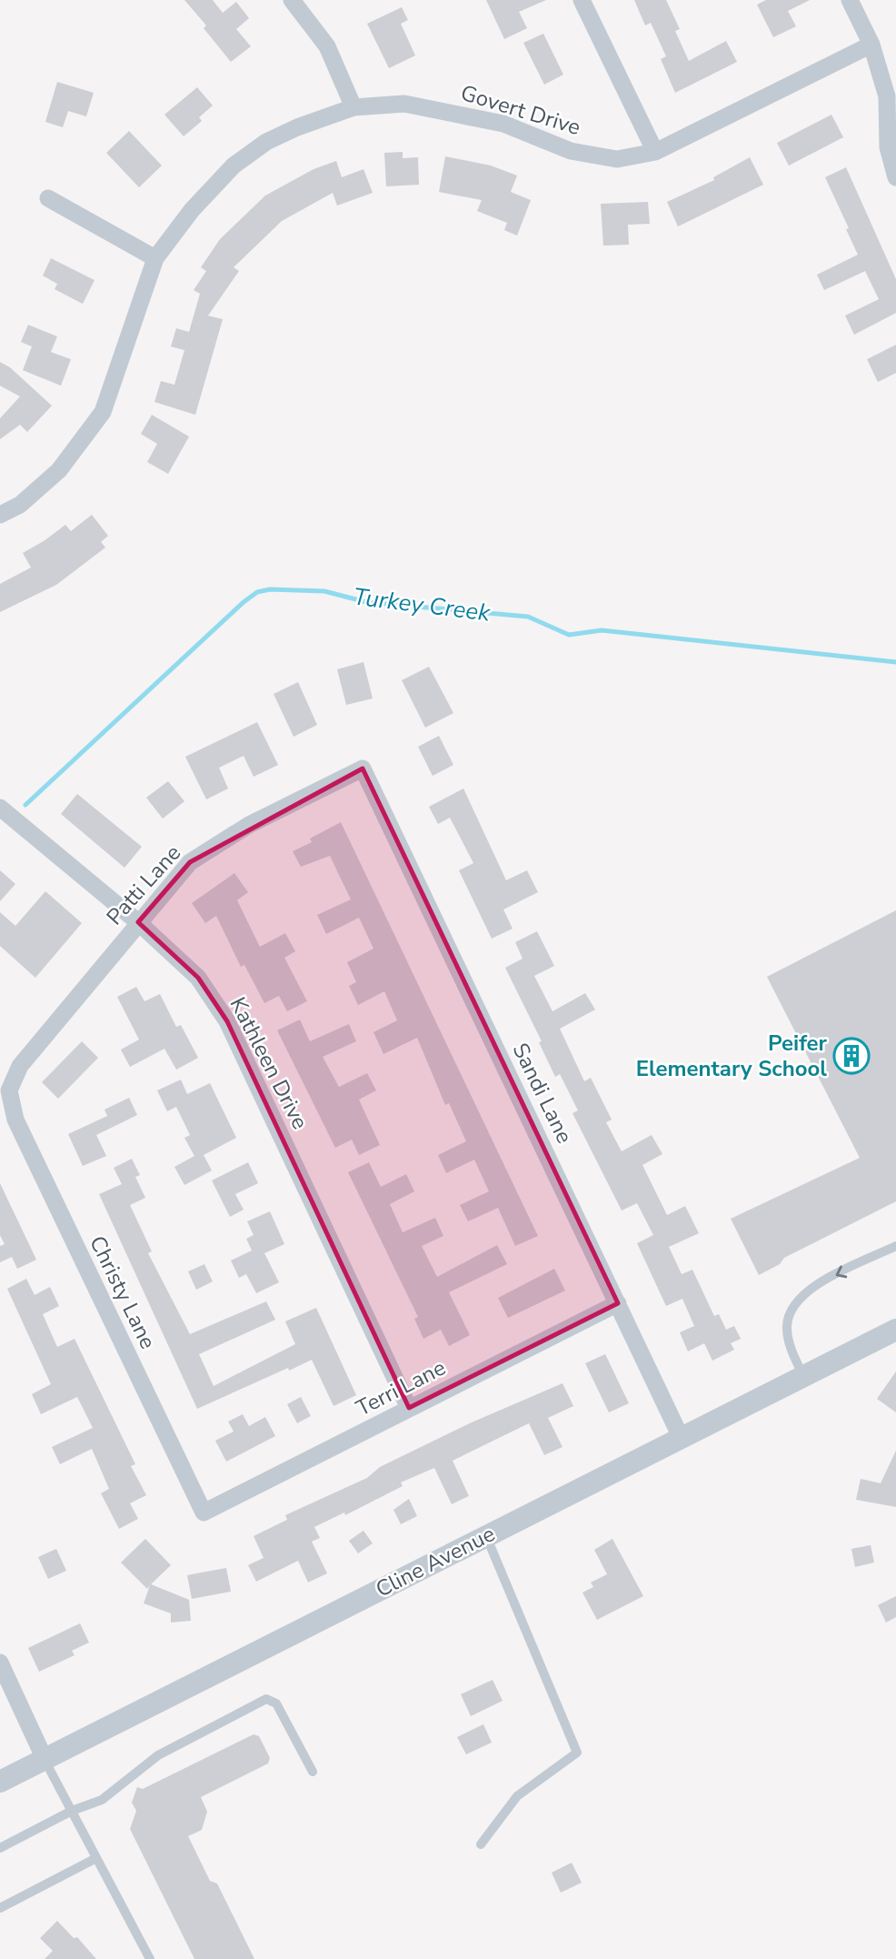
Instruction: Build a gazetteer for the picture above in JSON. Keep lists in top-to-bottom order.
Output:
{
  "streets": {
    "street": [
      "Govert Drive",
      "Patti Lane",
      "Kathleen Drive",
      "Sandi Lane",
      "Christy Lane",
      "Terri Lane",
      "Cline Avenue"
    ]
  },
  "crossings": [
    ["Patti Lane", "Kathleen Drive"],
    ["Patti Lane", "Sandi Lane"],
    ["Patti Lane", "Christy Lane"],
    ["Kathleen Drive", "Terri Lane"],
    ["Sandi Lane", "Terri Lane"],
    ["Sandi Lane", "Cline Avenue"],
    ["Christy Lane", "Terri Lane"]
  ],
  "water": ["Turkey Creek"],
  "places": {
    "building": ["Peifer Elementary School"]
  }
}
